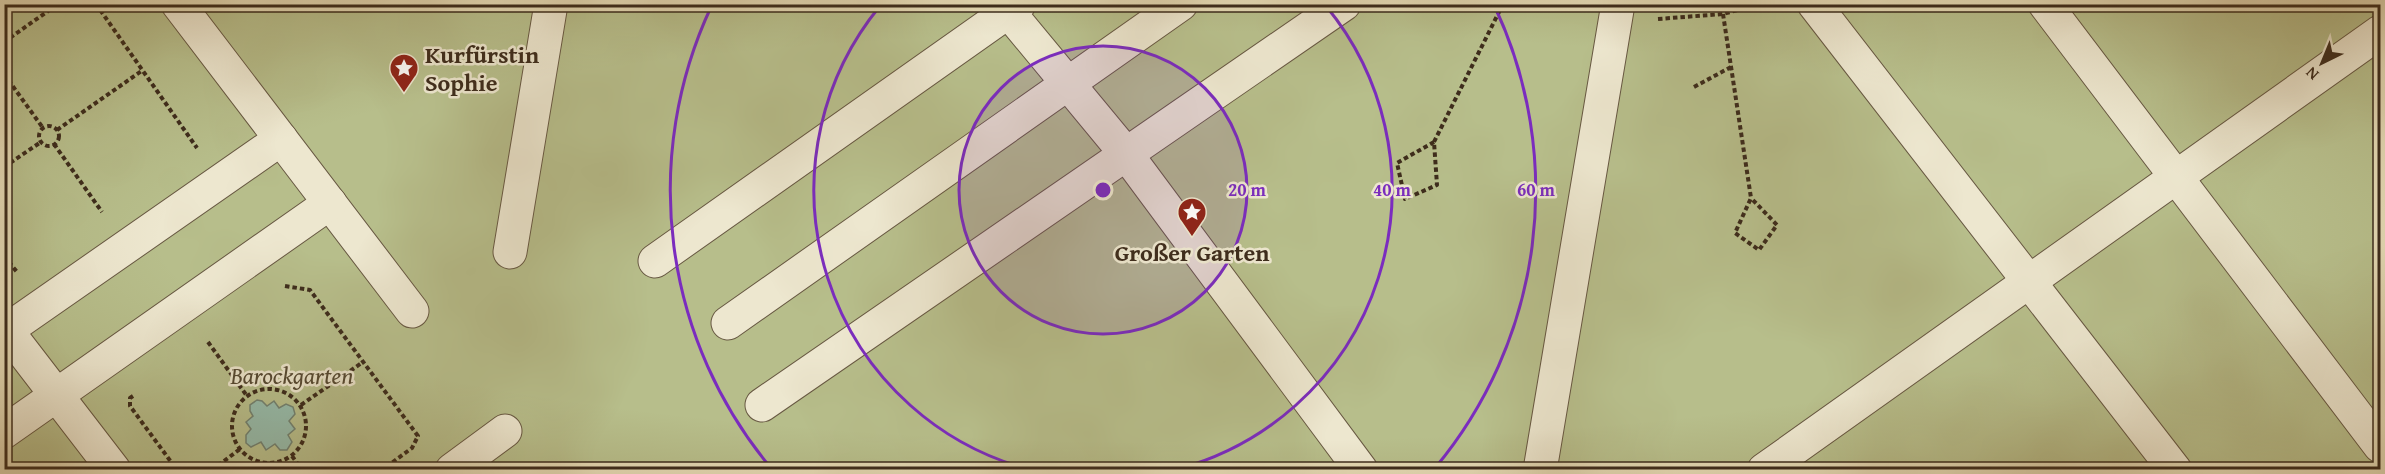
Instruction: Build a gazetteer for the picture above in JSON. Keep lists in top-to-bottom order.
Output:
{
  "parks": ["Barockgarten"],
  "places": {
    "place": ["Kurfürstin Sophie", "Großer Garten"]
  },
  "north": "bottom left",
  "rings": ["20 m", "40 m", "60 m"]
}
